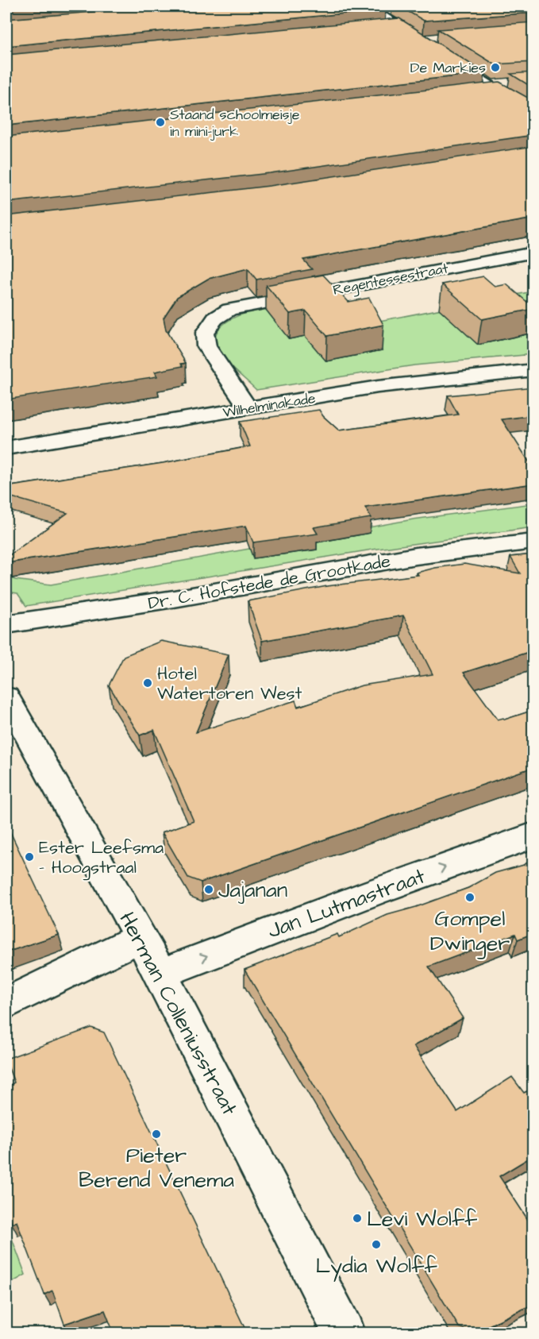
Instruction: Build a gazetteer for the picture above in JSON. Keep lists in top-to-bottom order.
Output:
{
  "streets": {
    "street": [
      "Regentessestraat",
      "Wilhelminakade",
      "Dr. C. Hofstede de Grootkade",
      "Jan Lutmastraat",
      "Herman Colleniusstraat"
    ]
  },
  "crossings": [
    ["Regentessestraat", "Wilhelminakade"],
    ["Jan Lutmastraat", "Herman Colleniusstraat"]
  ],
  "one_way": ["Jan Lutmastraat"],
  "places": [
    "De Markies",
    "Staand schoolmeisje in mini-jurk",
    "Hotel Watertoren West",
    "Ester Leefsma – Hoogstraal",
    "Jajanan",
    "Gompel Dwinger",
    "Pieter Berend Venema",
    "Levi Wolff",
    "Lydia Wolff"
  ]
}
